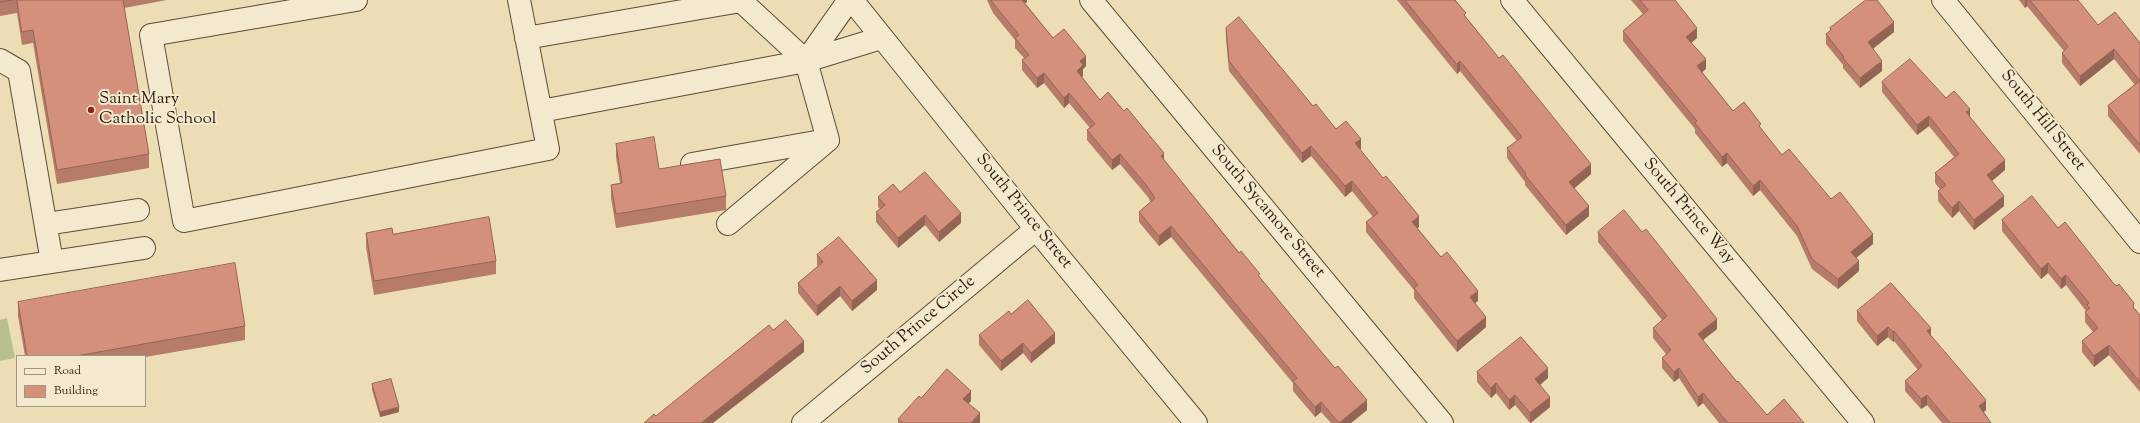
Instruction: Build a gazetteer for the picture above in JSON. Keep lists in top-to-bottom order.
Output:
{
  "streets": {
    "street": [
      "South Hill Street",
      "South Prince Street",
      "South Sycamore Street",
      "South Prince Way",
      "South Prince Circle"
    ]
  },
  "crossings": [
    ["South Prince Street", "South Prince Circle"]
  ],
  "places": ["Saint Mary Catholic School"],
  "legend": ["Road", "Building"]
}
